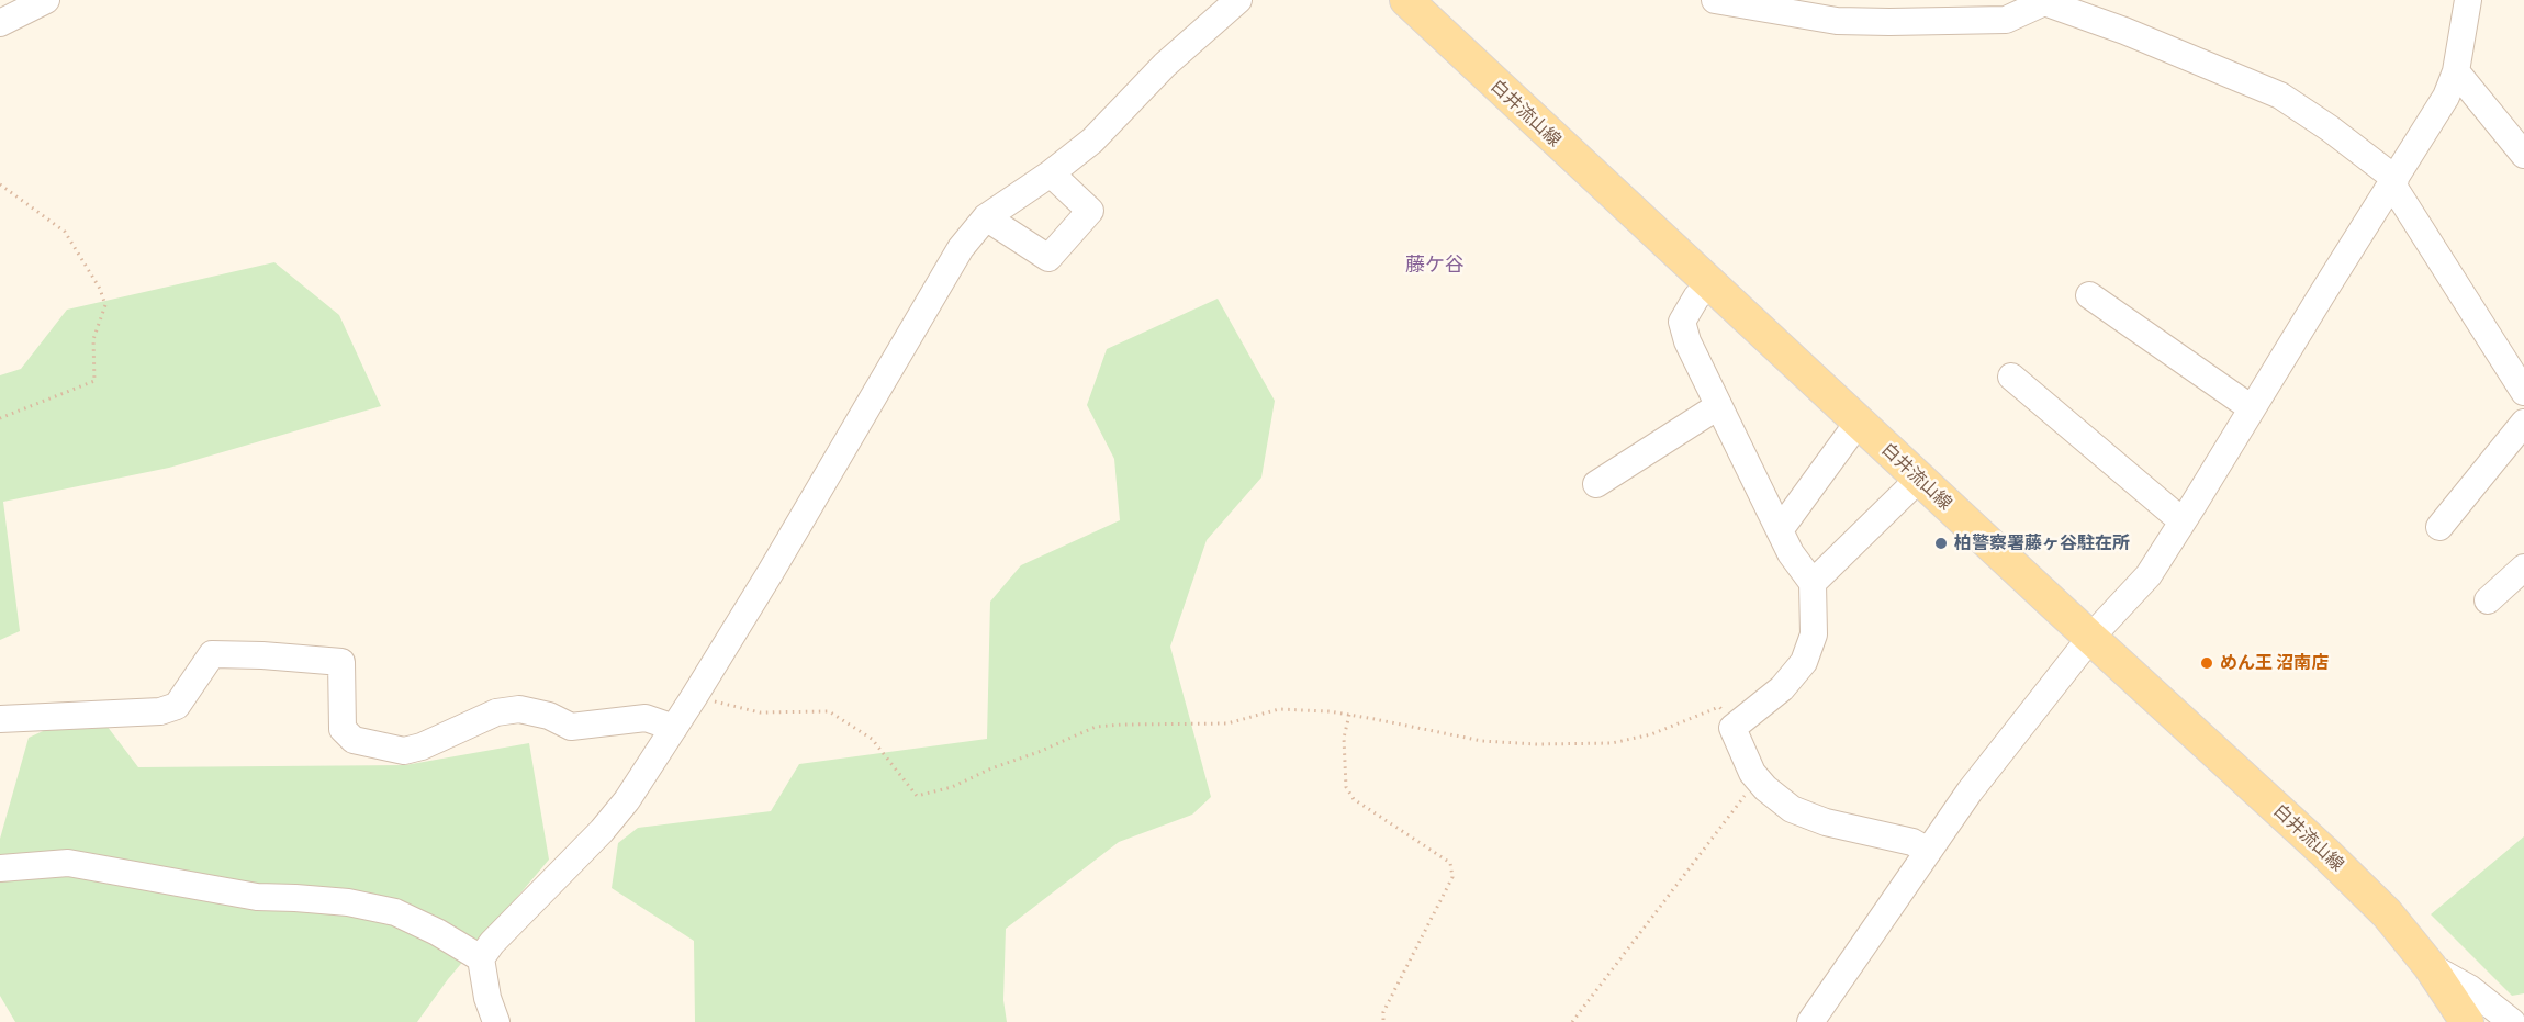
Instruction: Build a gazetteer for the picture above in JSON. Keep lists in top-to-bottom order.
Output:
{
  "streets": {
    "main road": ["白井流山線"]
  },
  "districts": ["藤ケ谷"],
  "places": ["柏警察署藤ヶ谷駐在所", "めん王 沼南店"]
}
